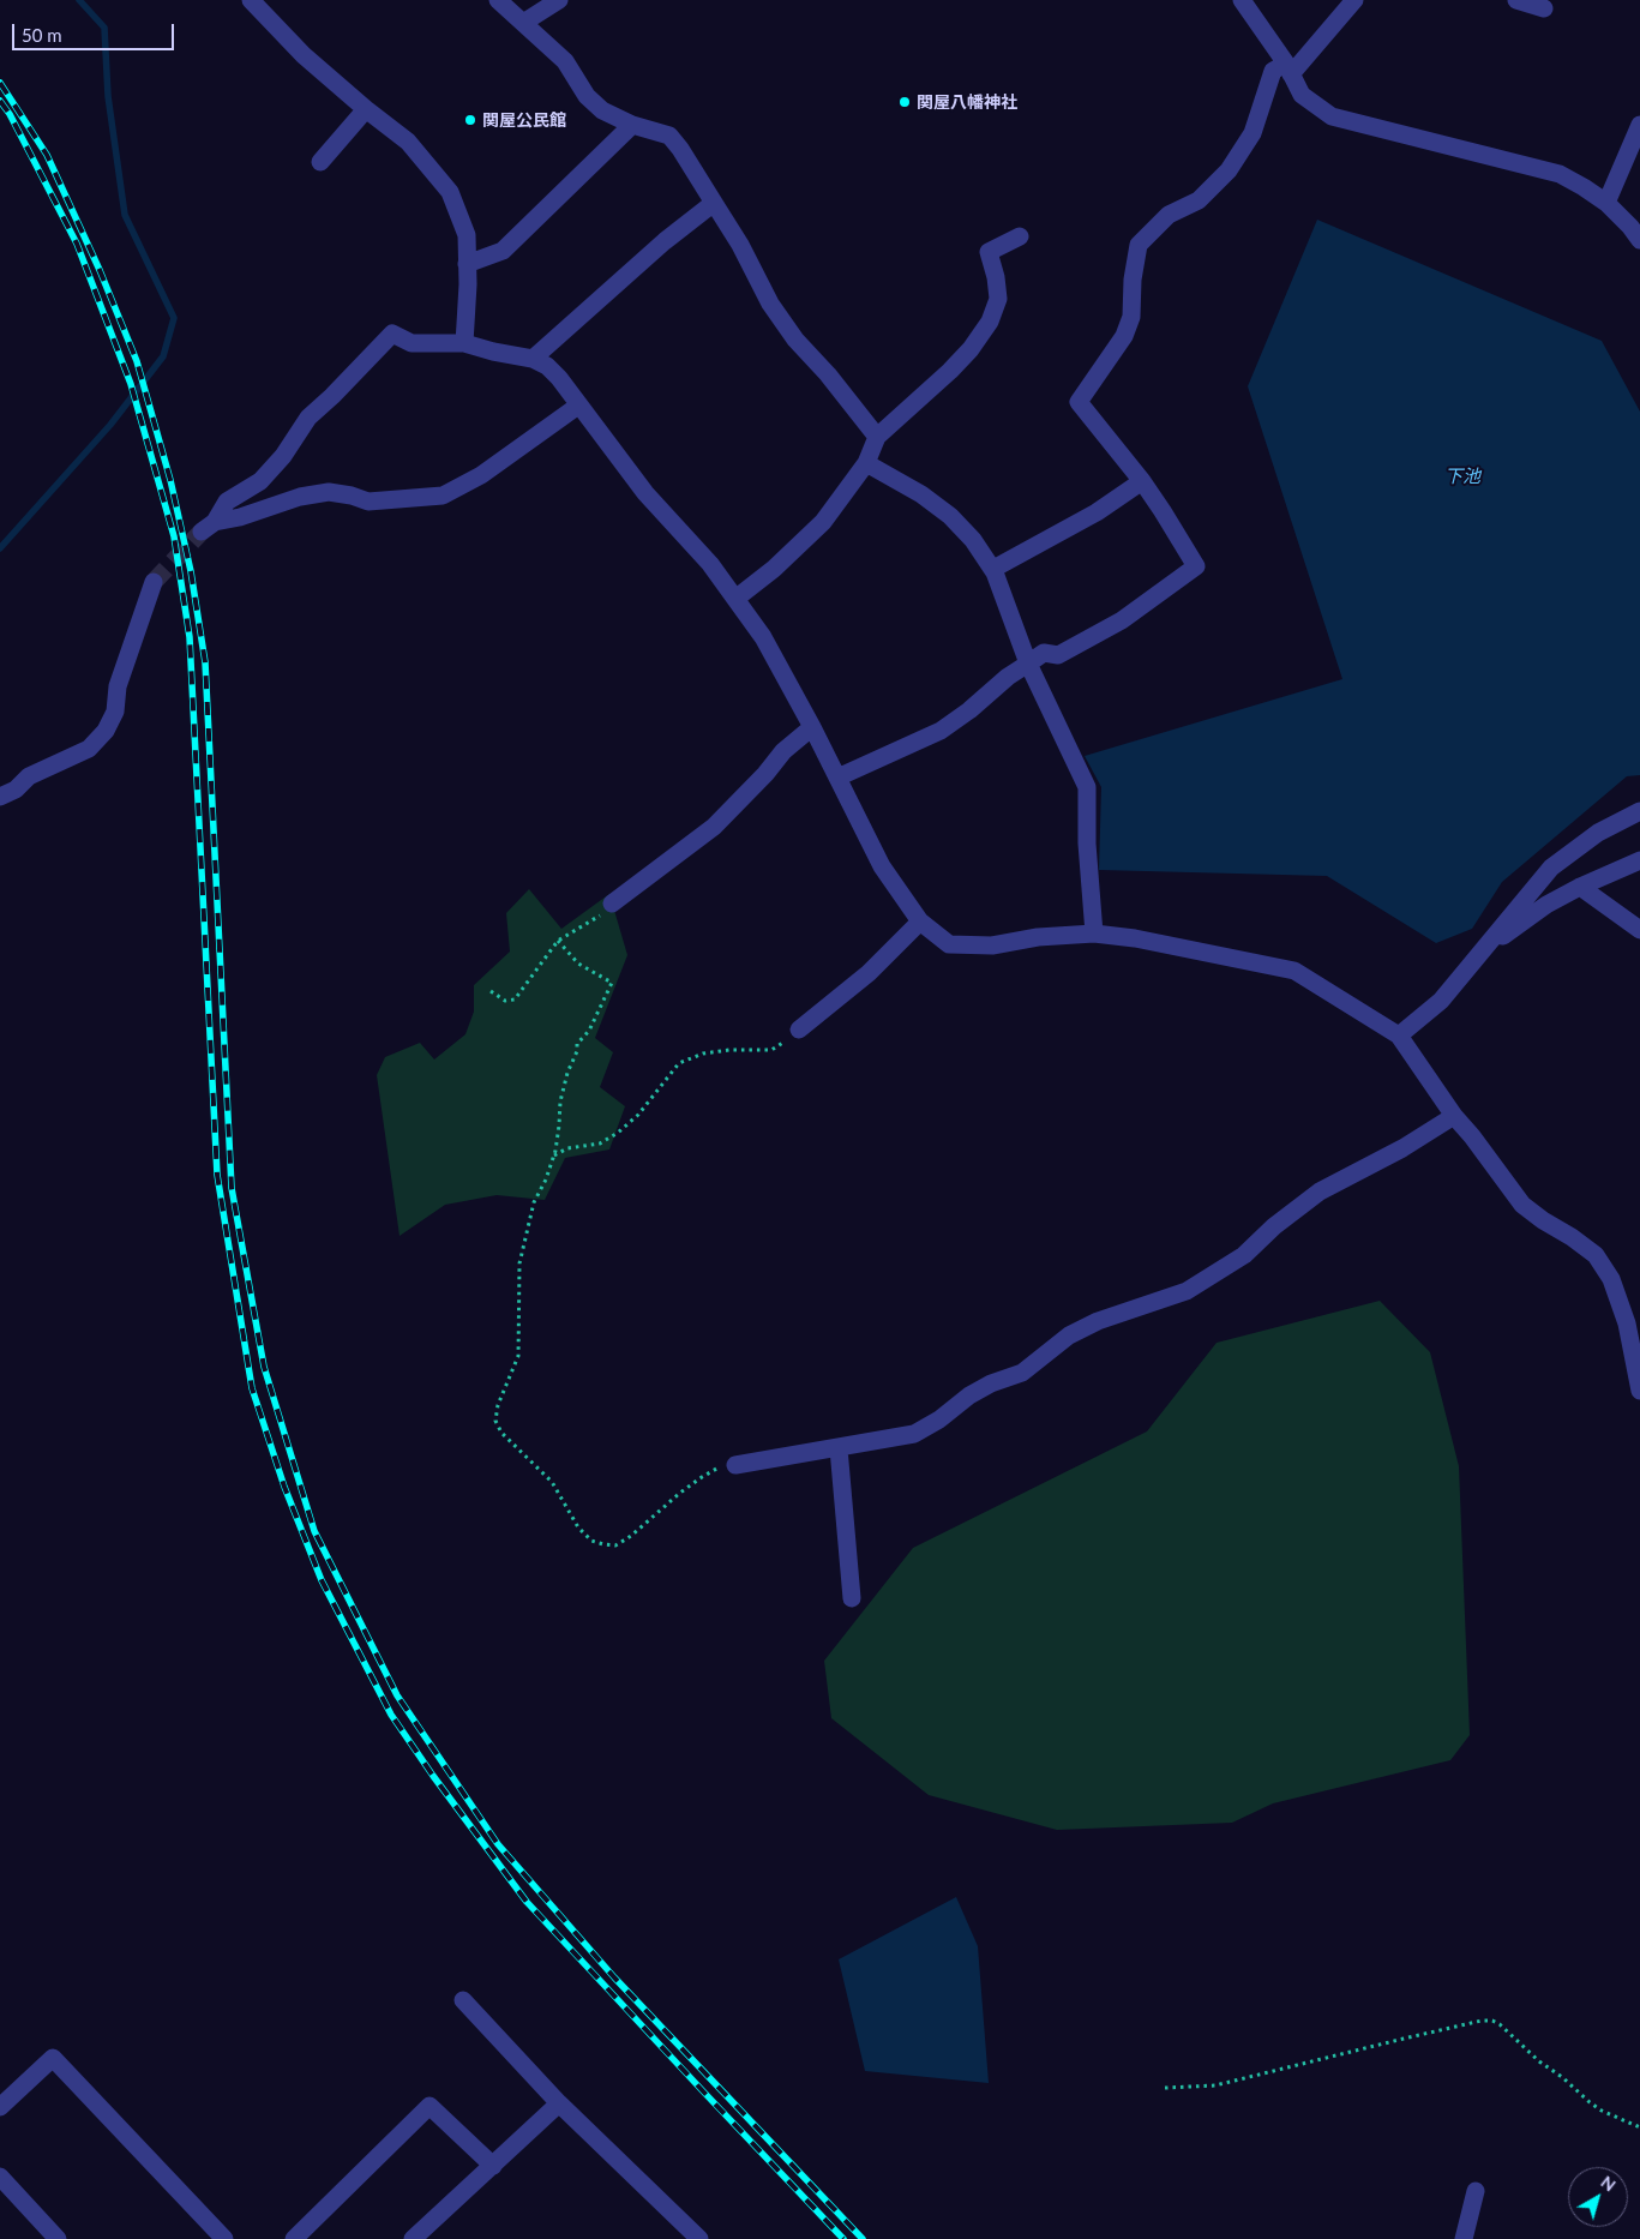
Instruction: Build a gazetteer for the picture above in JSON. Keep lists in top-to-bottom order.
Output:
{
  "water": ["下池"],
  "places": ["関屋八幡神社", "関屋公民館"],
  "scale_bar": "50 m",
  "north": "top right"
}
